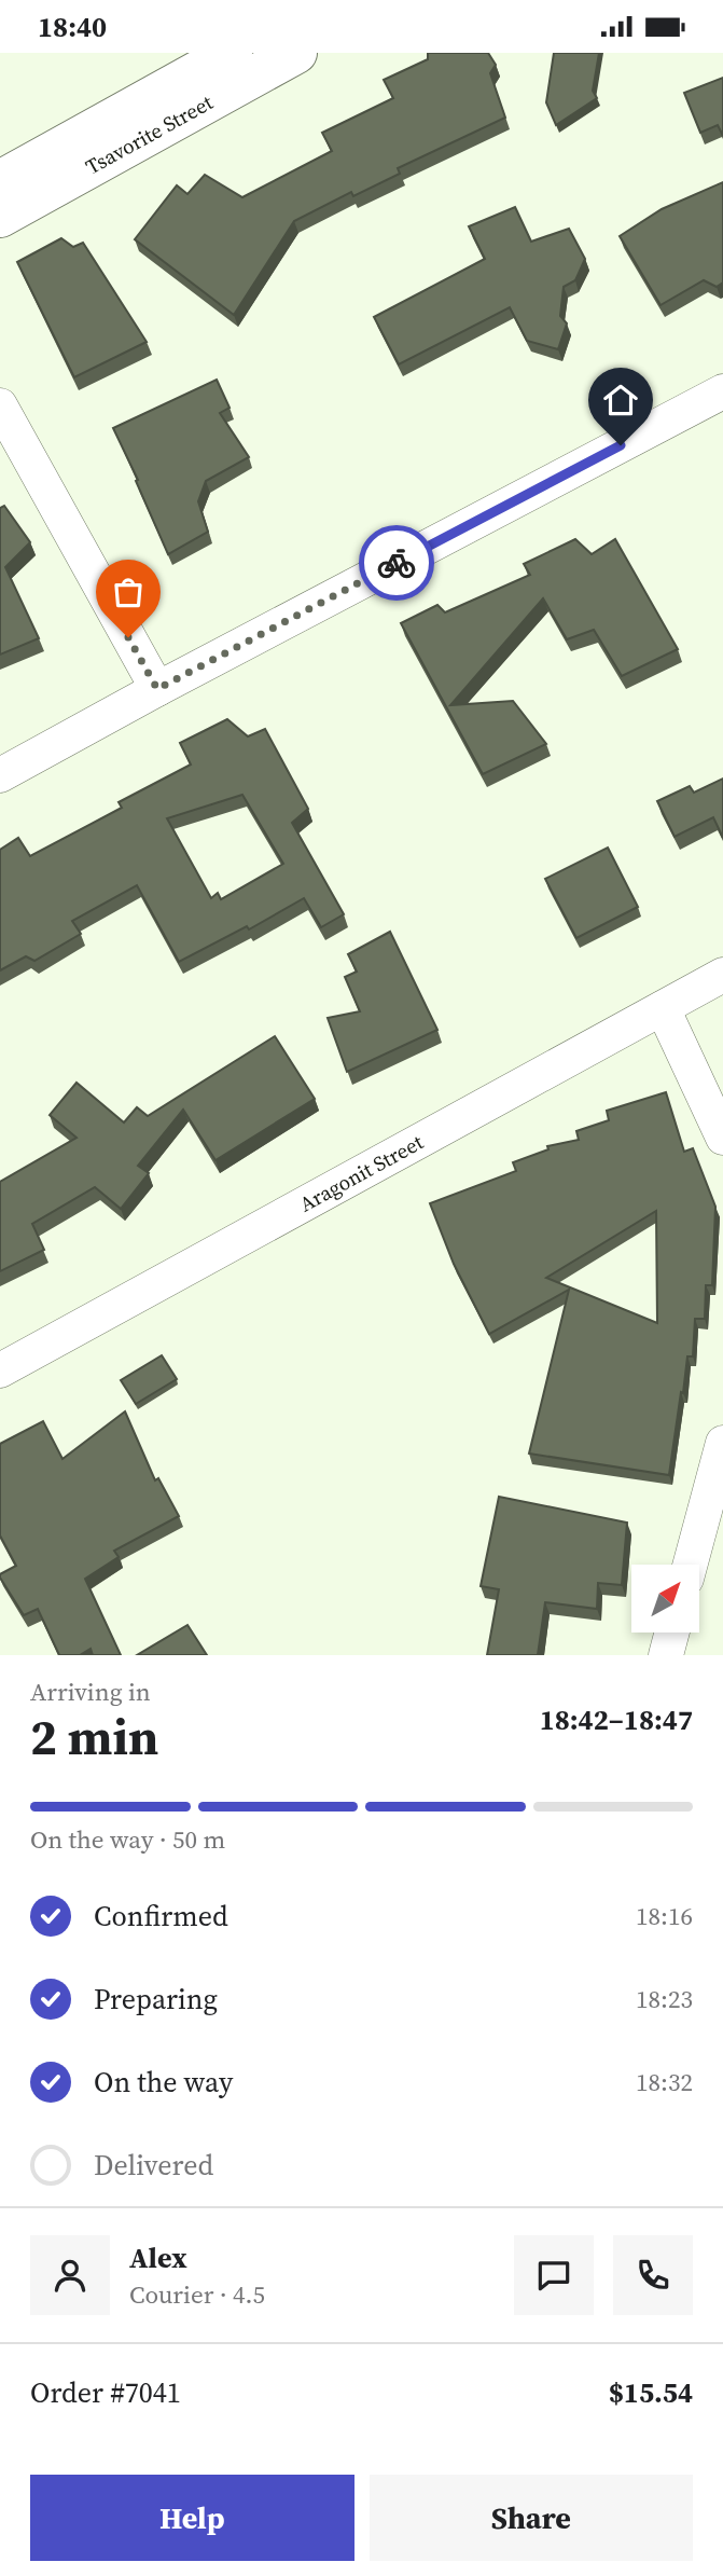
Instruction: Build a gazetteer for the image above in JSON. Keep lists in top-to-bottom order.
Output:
{
  "streets": {
    "street": ["Tsavorite Street", "Aragonit Street"]
  },
  "north": "top right",
  "page": {
    "status": "18:40",
    "heading": ["2 min", "Arriving in", "18:42–18:47"],
    "panel": [
      "Alex",
      "Courier · 4.5",
      "Order #7041",
      "$15.54"
    ],
    "bar": "On the way · 50 m",
    "list": [
      ["Confirmed", "18:16"],
      ["Preparing", "18:23"],
      ["On the way", "18:32"],
      "Delivered"
    ],
    "buttons": ["Help", "Share"]
  }
}
